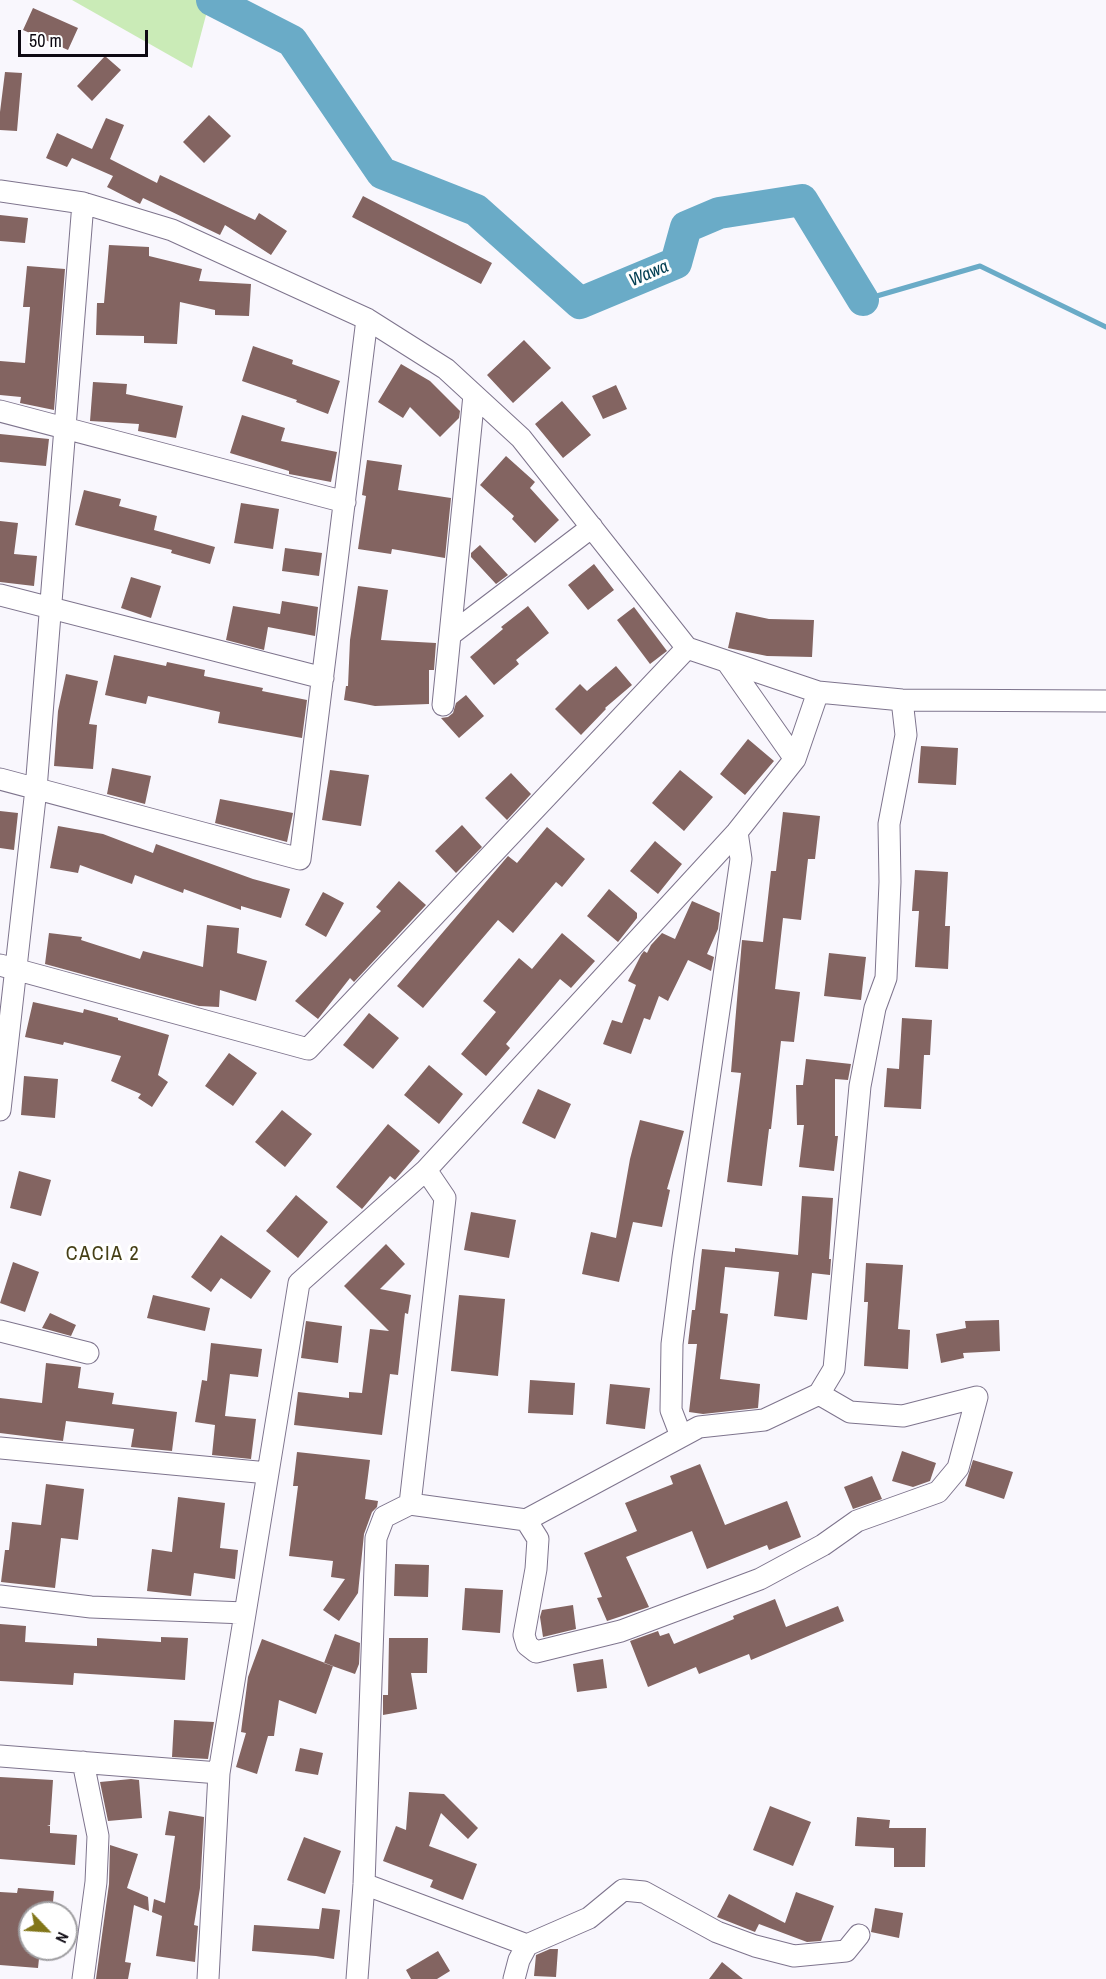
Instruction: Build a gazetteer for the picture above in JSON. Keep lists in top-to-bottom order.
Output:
{
  "districts": ["CACIA 2"],
  "water": ["Wawa"],
  "scale_bar": "50 m",
  "north": "bottom right"
}
